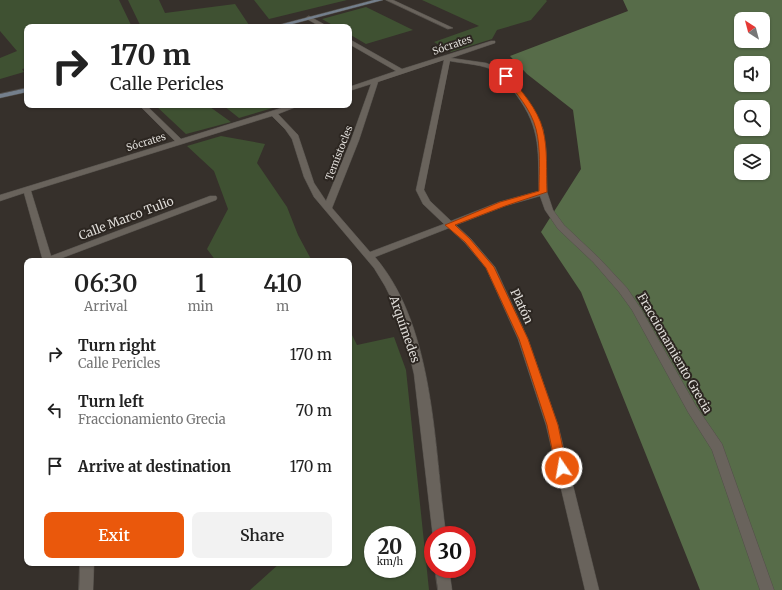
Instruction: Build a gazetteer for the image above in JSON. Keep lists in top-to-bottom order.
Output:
{
  "streets": {
    "street": [
      "Sócrates",
      "Temístocles",
      "Calle Marco Tulio",
      "Platón",
      "Arquímedes",
      "Fraccionamiento Grecia"
    ]
  },
  "crossings": [
    ["Sócrates", "Temístocles"],
    ["Sócrates", "Platón"],
    ["Sócrates", "Arquímedes"],
    ["Sócrates", "Fraccionamiento Grecia"],
    ["Temístocles", "Arquímedes"],
    ["Platón", "Fraccionamiento Grecia"]
  ],
  "north": "top left",
  "page": {
    "turn": ["170 m", "Calle Pericles"],
    "eta": [
      "06:30",
      "Arrival",
      "1",
      "min",
      "410",
      "m"
    ],
    "list": [
      {
        "name": "Turn right",
        "note": "Calle Pericles",
        "value": "170 m"
      },
      {
        "name": "Turn left",
        "note": "Fraccionamiento Grecia",
        "value": "70 m"
      },
      {
        "name": "Arrive at destination",
        "value": "170 m"
      }
    ],
    "buttons": ["Exit", "Share"],
    "speed": "20 km/h",
    "limit": "30"
  }
}
